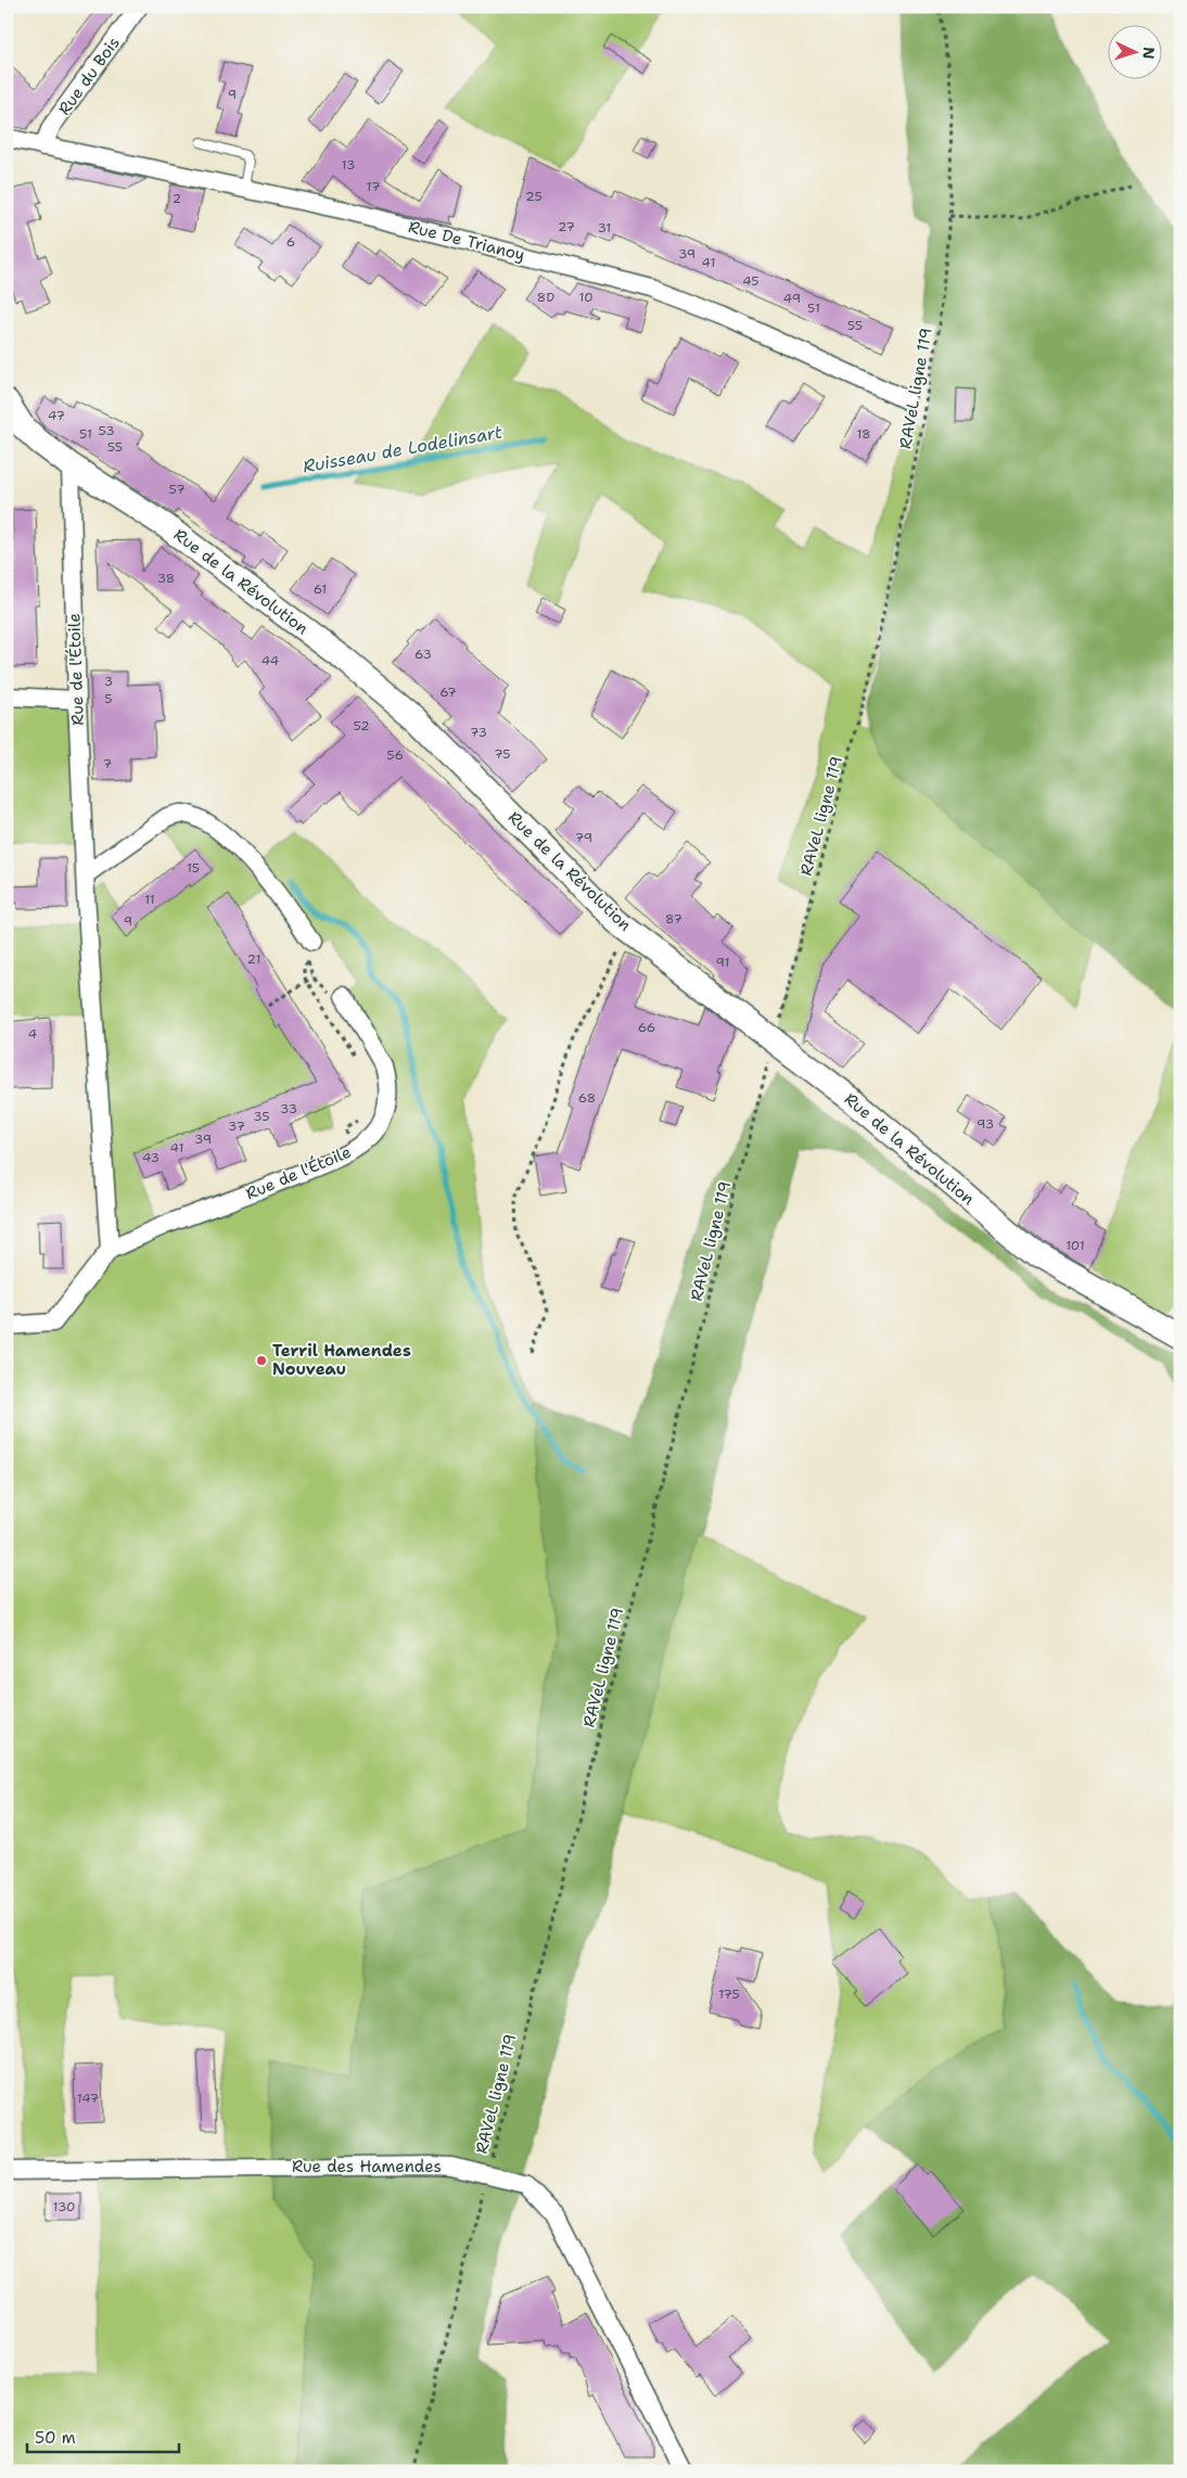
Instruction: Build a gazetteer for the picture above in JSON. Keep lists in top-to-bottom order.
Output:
{
  "streets": {
    "street": [
      "Rue du Bois",
      "Rue De Trianoy",
      "Rue de la Révolution",
      "Rue de l'Étoile",
      "Rue des Hamendes"
    ],
    "path": ["RAVeL ligne 119"]
  },
  "crossings": [
    ["Rue du Bois", "Rue De Trianoy"],
    ["RAVeL ligne 119", "Rue de la Révolution"],
    ["Rue de la Révolution", "Rue de l'Étoile"]
  ],
  "water": ["Ruisseau de Lodelinsart"],
  "places": ["Terril Hamendes Nouveau"],
  "house_numbers": [
    "9",
    "13",
    "17",
    "25",
    "2",
    "27",
    "31",
    "6",
    "39",
    "41",
    "45",
    "8D",
    "10",
    "49",
    "51",
    "55",
    "47",
    "53",
    "51",
    "18",
    "55",
    "57",
    "38",
    "61",
    "63",
    "44",
    "3",
    "67",
    "5",
    "52",
    "73",
    "75",
    "56",
    "7",
    "79",
    "15",
    "11",
    "87",
    "9",
    "21",
    "91",
    "66",
    "4",
    "68",
    "33",
    "35",
    "93",
    "37",
    "39",
    "41",
    "43",
    "101",
    "175",
    "147",
    "130"
  ],
  "scale_bar": "50 m",
  "north": "right"
}
